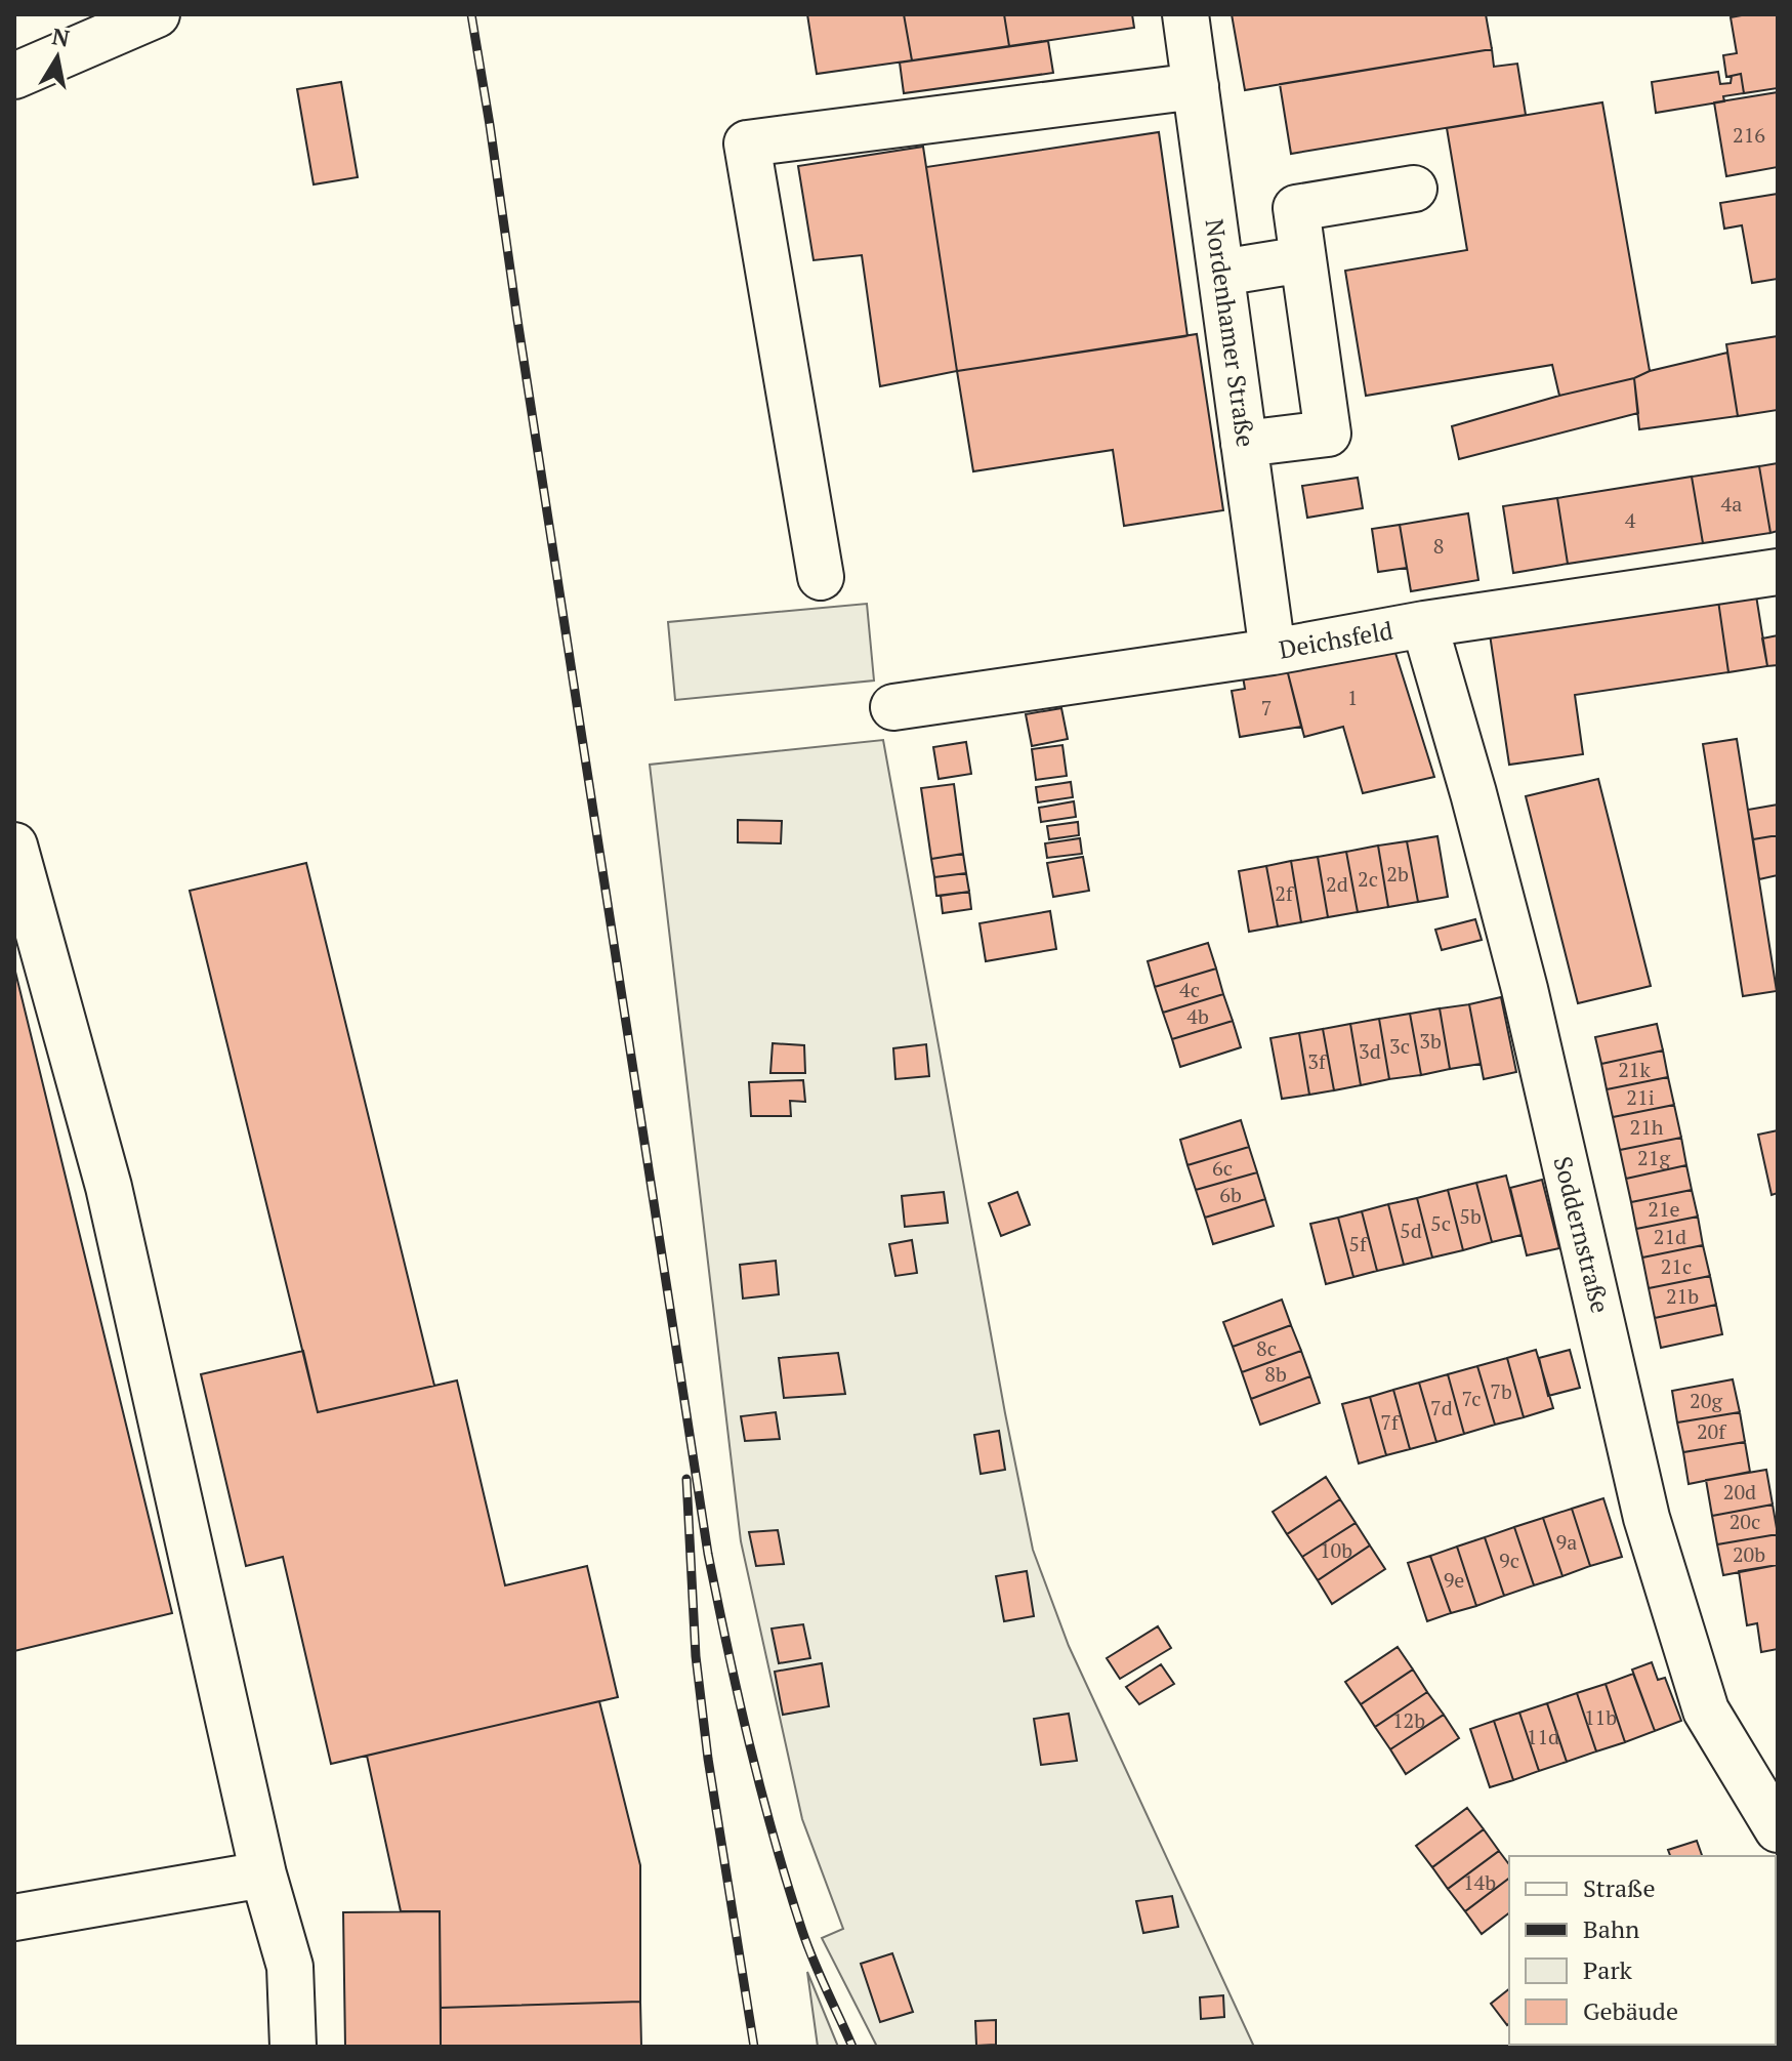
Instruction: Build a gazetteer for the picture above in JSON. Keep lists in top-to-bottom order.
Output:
{
  "streets": {
    "street": ["Nordenhamer Straße", "Deichsfeld", "Soddernstraße"]
  },
  "crossings": [
    ["Nordenhamer Straße", "Deichsfeld"],
    ["Deichsfeld", "Soddernstraße"]
  ],
  "house_numbers": [
    "216",
    "4a",
    "4",
    "8",
    "1",
    "7",
    "2b",
    "2c",
    "2d",
    "2f",
    "4c",
    "4b",
    "3b",
    "3c",
    "3d",
    "3f",
    "21k",
    "21i",
    "21h",
    "21g",
    "6c",
    "6b",
    "21e",
    "5b",
    "5c",
    "5d",
    "21d",
    "5f",
    "21c",
    "21b",
    "8c",
    "8b",
    "7b",
    "7c",
    "20g",
    "7d",
    "7f",
    "20f",
    "20d",
    "20c",
    "9a",
    "10b",
    "20b",
    "9c",
    "9e",
    "11b",
    "12b",
    "11d",
    "14b"
  ],
  "legend": [
    "Straße",
    "Bahn",
    "Park",
    "Gebäude"
  ],
  "north": "top"
}
